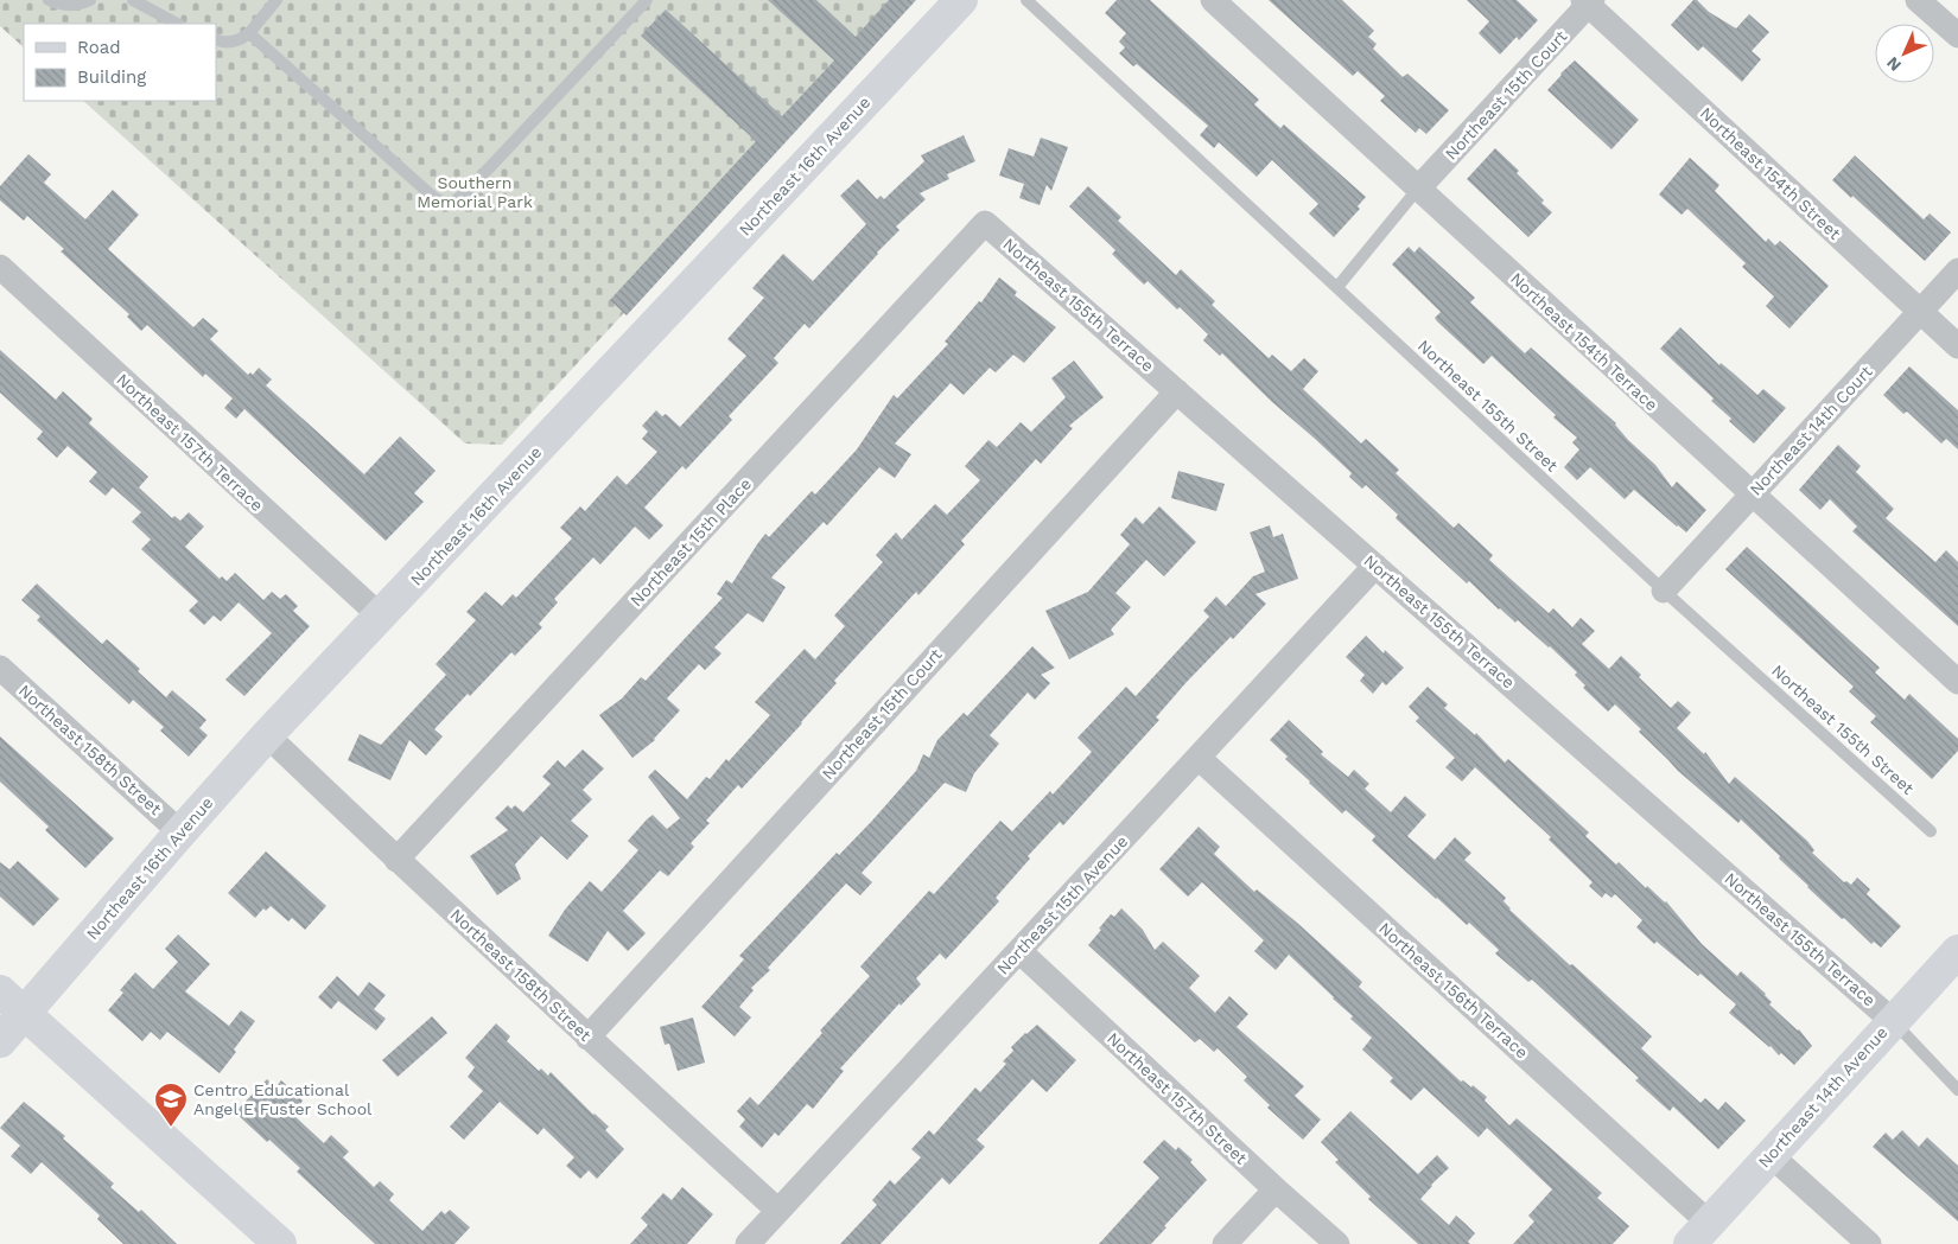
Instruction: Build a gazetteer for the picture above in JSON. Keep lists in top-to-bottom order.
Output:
{
  "streets": {
    "street": [
      "Northeast 15th Court",
      "Northeast 16th Avenue",
      "Northeast 154th Street",
      "Northeast 155th Terrace",
      "Northeast 154th Terrace",
      "Northeast 14th Court",
      "Northeast 157th Terrace",
      "Northeast 15th Place",
      "Northeast 158th Street",
      "Northeast 15th Avenue",
      "Northeast 156th Terrace",
      "Northeast 14th Avenue",
      "Northeast 157th Street"
    ],
    "lane": ["Northeast 155th Street"]
  },
  "crossings": [
    ["Northeast 15th Court", "Northeast 154th Street"],
    ["Northeast 15th Court", "Northeast 155th Terrace"],
    ["Northeast 15th Court", "Northeast 154th Terrace"],
    ["Northeast 15th Court", "Northeast 158th Street"],
    ["Northeast 16th Avenue", "Northeast 157th Terrace"],
    ["Northeast 16th Avenue", "Northeast 158th Street"],
    ["Northeast 154th Street", "Northeast 14th Court"],
    ["Northeast 155th Terrace", "Northeast 15th Place"],
    ["Northeast 155th Terrace", "Northeast 15th Avenue"],
    ["Northeast 155th Terrace", "Northeast 14th Avenue"],
    ["Northeast 154th Terrace", "Northeast 14th Court"],
    ["Northeast 155th Street", "Northeast 14th Court"],
    ["Northeast 15th Place", "Northeast 158th Street"],
    ["Northeast 158th Street", "Northeast 15th Avenue"],
    ["Northeast 15th Avenue", "Northeast 156th Terrace"],
    ["Northeast 15th Avenue", "Northeast 157th Street"],
    ["Northeast 156th Terrace", "Northeast 14th Avenue"]
  ],
  "parks": ["Southern Memorial Park"],
  "places": {
    "school or university": ["Centro Educational Angel E Fuster School"]
  },
  "legend": ["Road", "Building"],
  "north": "bottom left"
}
